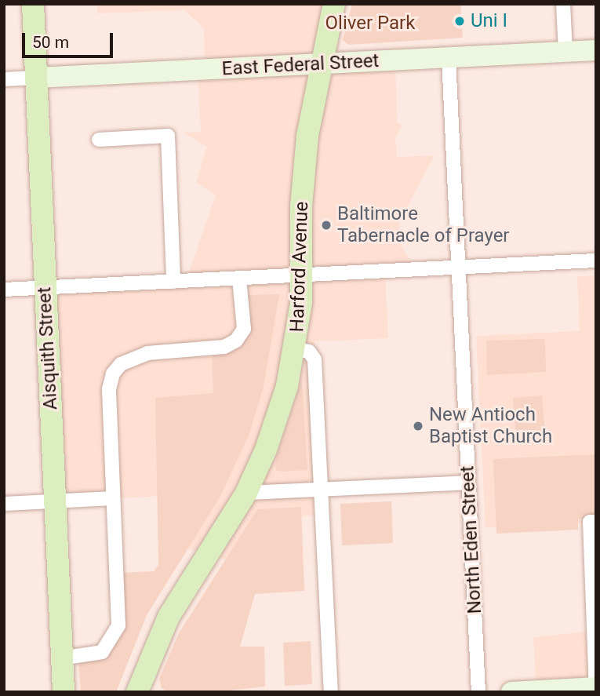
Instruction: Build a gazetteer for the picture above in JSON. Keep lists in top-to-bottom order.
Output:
{
  "streets": {
    "main road": ["Harford Avenue", "Aisquith Street"],
    "street": ["East Federal Street", "North Eden Street"]
  },
  "crossings": [
    ["East Federal Street", "Harford Avenue"],
    ["East Federal Street", "Aisquith Street"],
    ["East Federal Street", "North Eden Street"]
  ],
  "parks": ["Oliver Park"],
  "places": ["Uni I", "Baltimore Tabernacle of Prayer", "New Antioch Baptist Church"],
  "scale_bar": "50 m"
}
